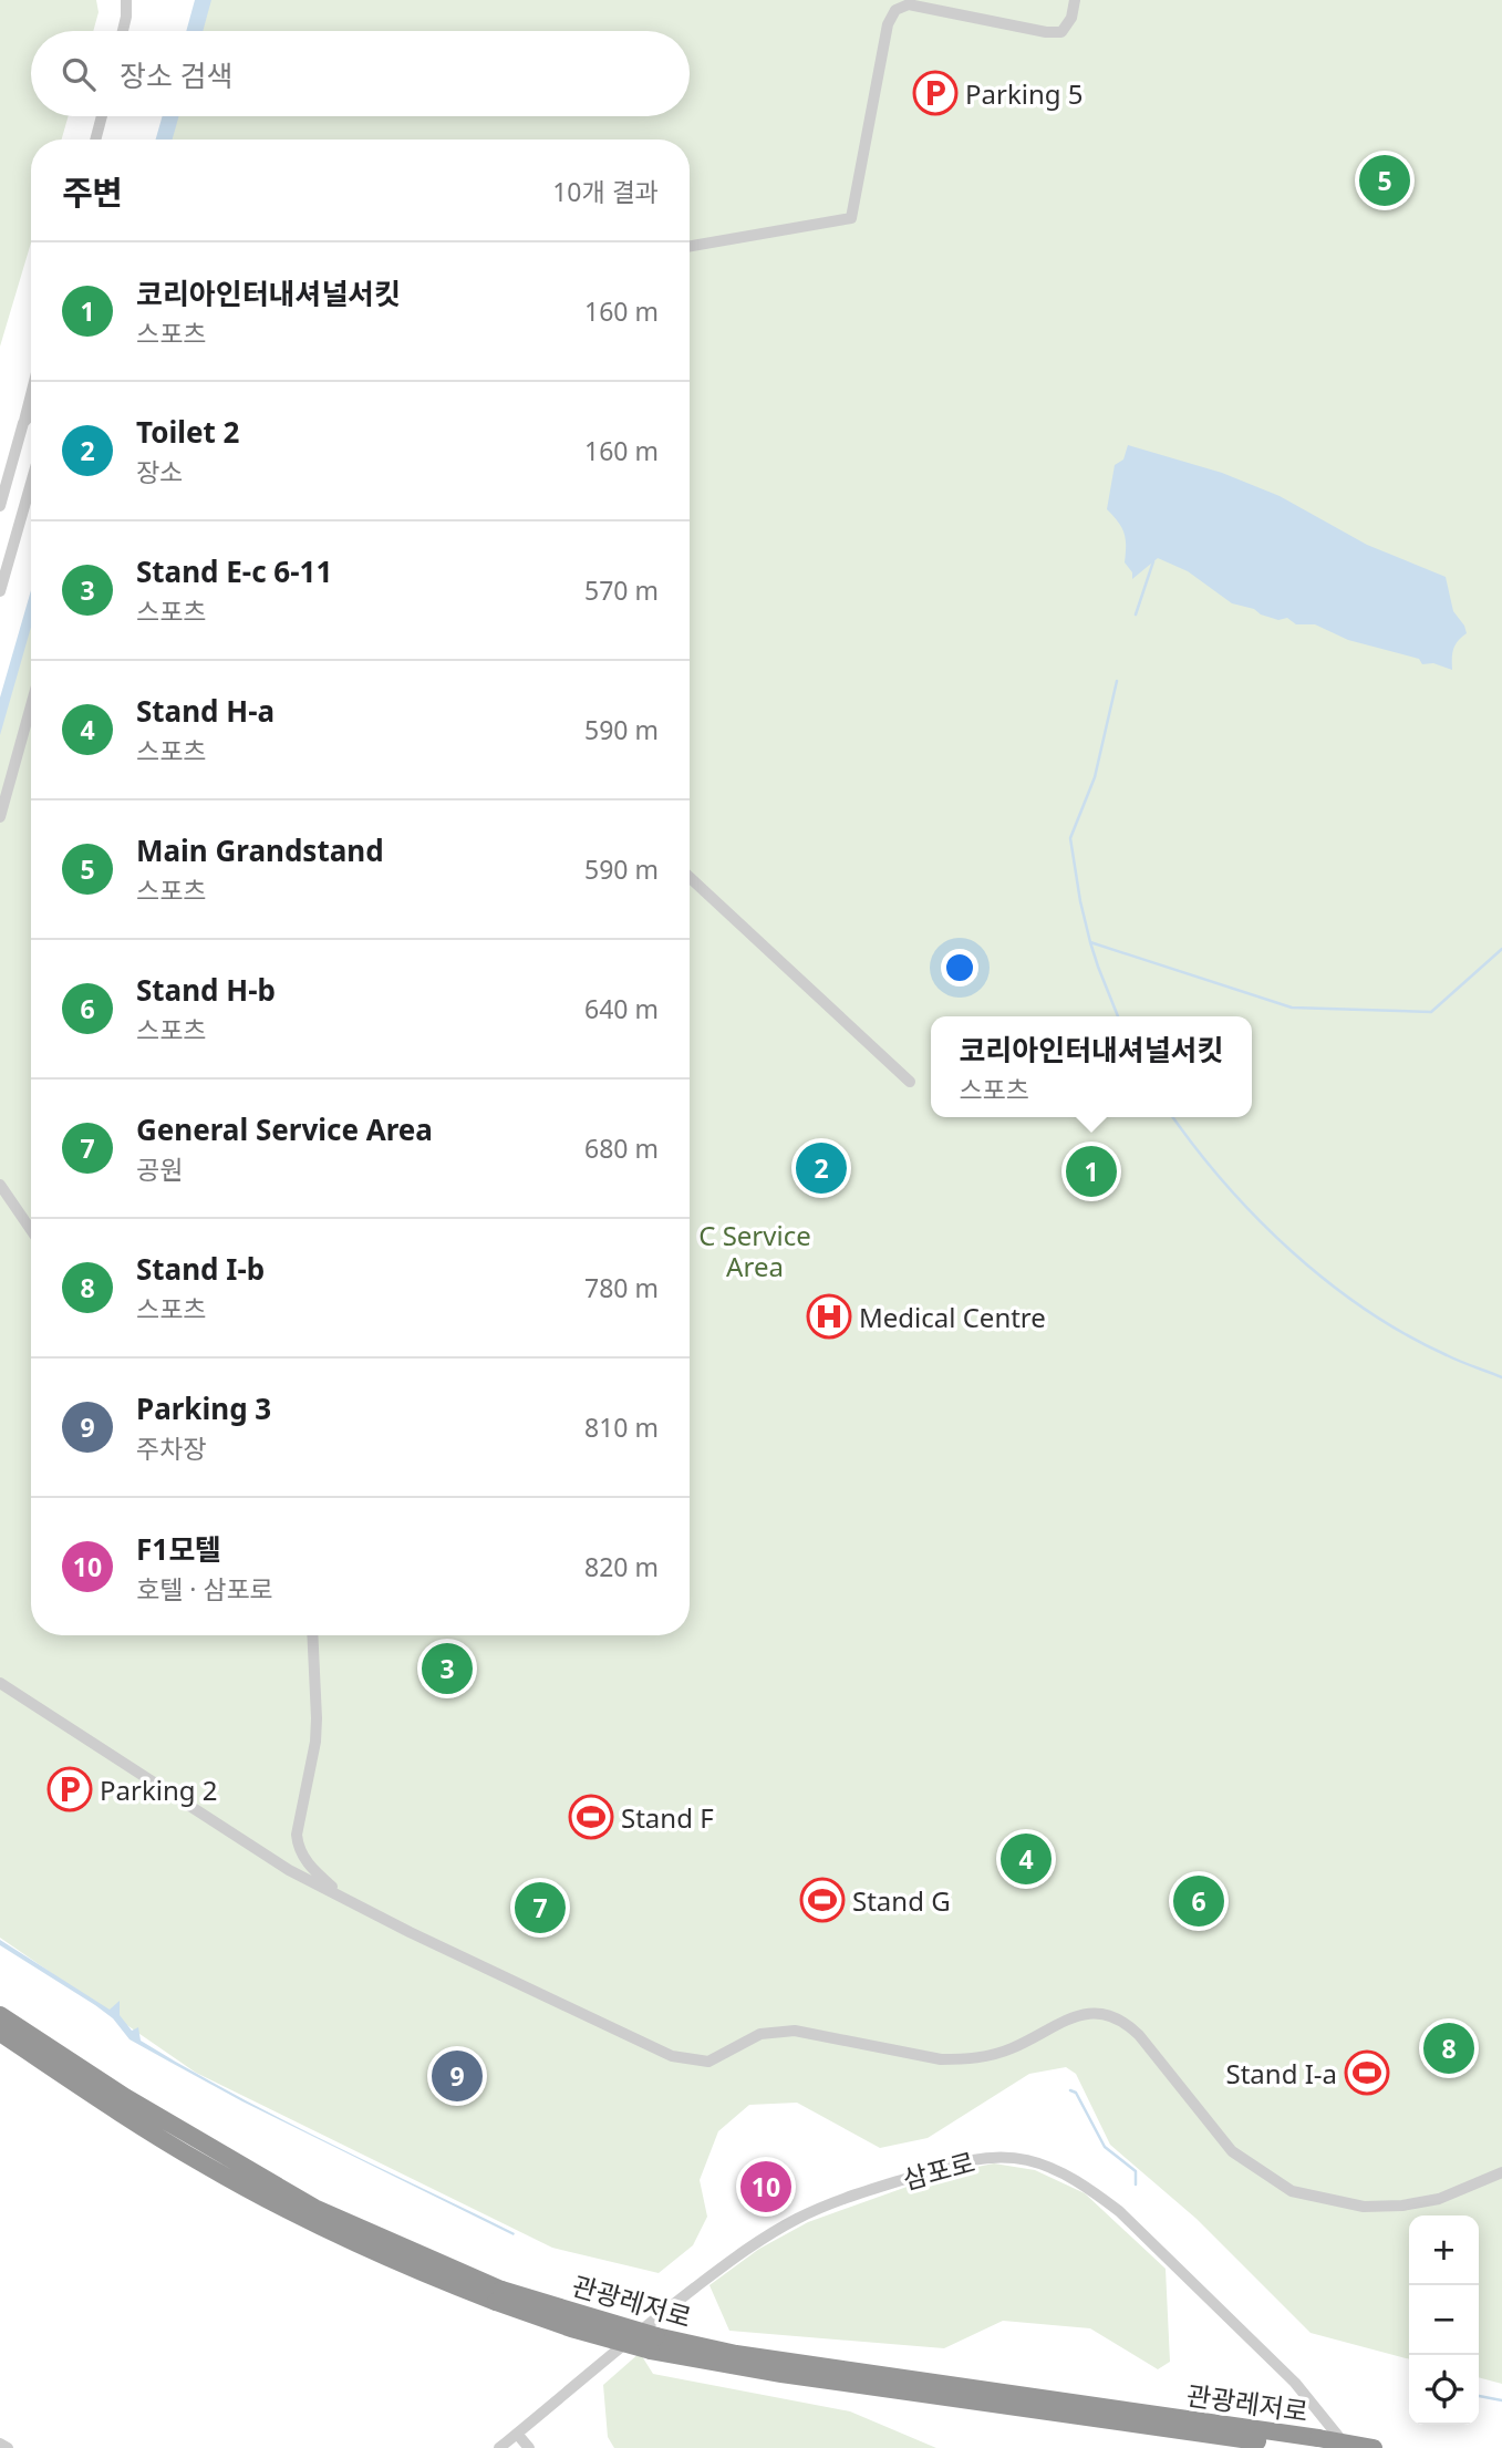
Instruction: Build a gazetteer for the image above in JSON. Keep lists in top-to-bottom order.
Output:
{
  "streets": {
    "highway": ["관광레저로"],
    "street": ["삼포로"]
  },
  "parks": ["C Service Area"],
  "places": {
    "parking": ["Parking 5", "Parking 2"],
    "hospital": ["Medical Centre"],
    "sports": ["Stand F", "Stand G", "Stand I-a"]
  },
  "page": {
    "search": "장소 검색",
    "heading": ["주변", "10개 결과"],
    "pins": [
      "5",
      "2",
      "1",
      "3",
      "4",
      "6",
      "7",
      "8",
      "9",
      "10"
    ],
    "list": [
      {
        "mark": "1",
        "name": "코리아인터내셔널서킷",
        "note": "스포츠",
        "value": "160 m"
      },
      {
        "mark": "2",
        "name": "Toilet 2",
        "note": "장소",
        "value": "160 m"
      },
      {
        "mark": "3",
        "name": "Stand E-c 6-11",
        "note": "스포츠",
        "value": "570 m"
      },
      {
        "mark": "4",
        "name": "Stand H-a",
        "note": "스포츠",
        "value": "590 m"
      },
      {
        "mark": "5",
        "name": "Main Grandstand",
        "note": "스포츠",
        "value": "590 m"
      },
      {
        "mark": "6",
        "name": "Stand H-b",
        "note": "스포츠",
        "value": "640 m"
      },
      {
        "mark": "7",
        "name": "General Service Area",
        "note": "공원",
        "value": "680 m"
      },
      {
        "mark": "8",
        "name": "Stand I-b",
        "note": "스포츠",
        "value": "780 m"
      },
      {
        "mark": "9",
        "name": "Parking 3",
        "note": "주차장",
        "value": "810 m"
      },
      {
        "mark": "10",
        "name": "F1모텔",
        "note": "호텔 · 삼포로",
        "value": "820 m"
      }
    ],
    "popup": ["코리아인터내셔널서킷", "스포츠"],
    "map_buttons": ["+", "−"]
  }
}
